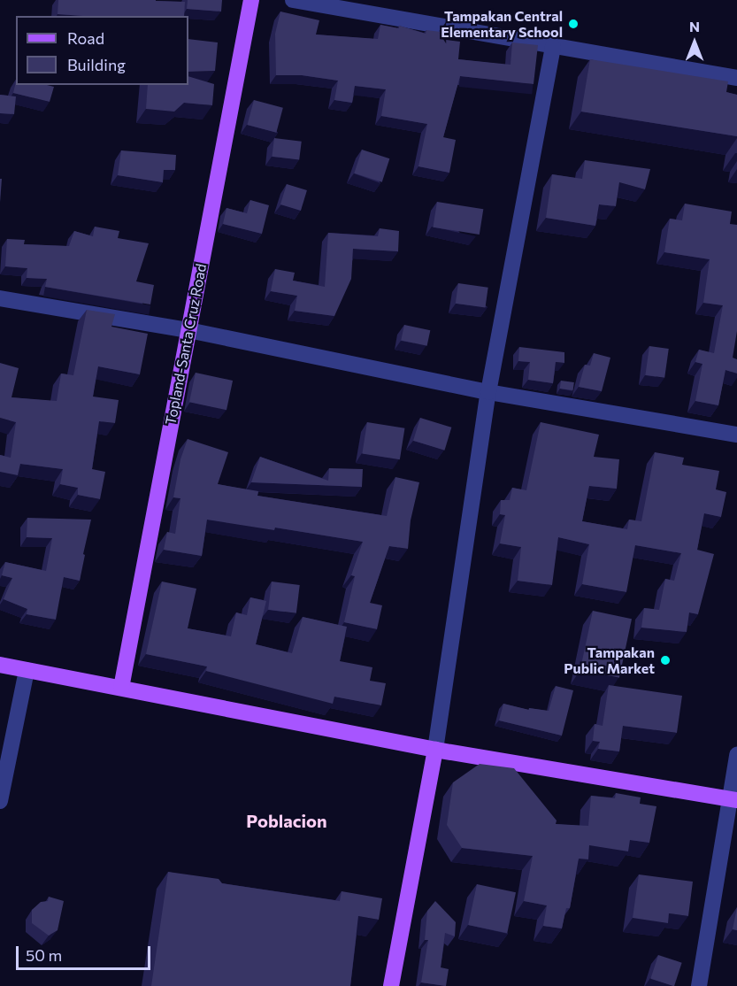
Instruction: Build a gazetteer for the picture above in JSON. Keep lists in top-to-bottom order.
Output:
{
  "streets": {
    "main road": ["Topland-Santa Cruz Road"]
  },
  "districts": ["Poblacion"],
  "places": ["Tampakan Central Elementary School", "Tampakan Public Market"],
  "legend": ["Road", "Building"],
  "scale_bar": "50 m",
  "north": "top"
}
